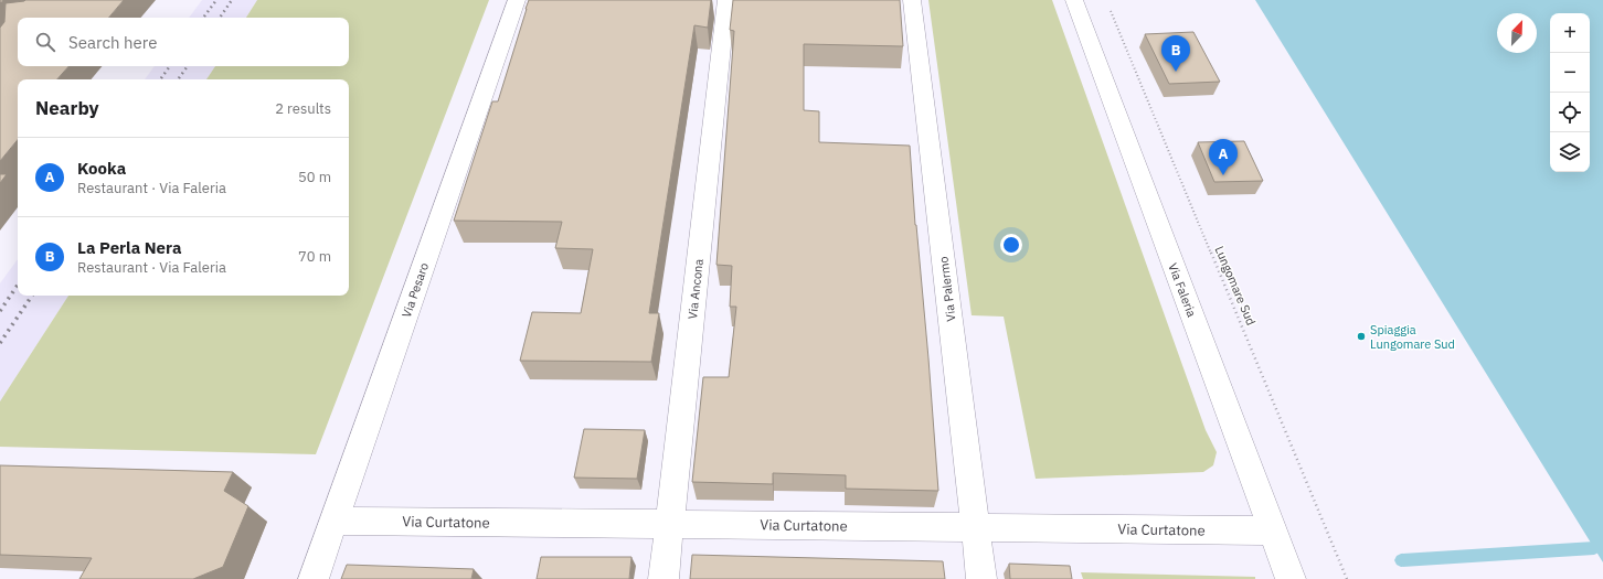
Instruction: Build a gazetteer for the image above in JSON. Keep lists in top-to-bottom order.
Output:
{
  "streets": {
    "street": [
      "Via Ancona",
      "Via Palermo",
      "Via Pesaro",
      "Via Faleria",
      "Via Curtatone"
    ],
    "path": ["Lungomare Sud"]
  },
  "crossings": [
    ["Via Ancona", "Via Curtatone"],
    ["Via Palermo", "Via Curtatone"],
    ["Via Pesaro", "Via Curtatone"],
    ["Via Faleria", "Via Curtatone"]
  ],
  "places": ["Spiaggia Lungomare Sud"],
  "north": "top right",
  "page": {
    "map_buttons": ["+", "−"],
    "search": "Search here",
    "pins": ["B", "A"],
    "heading": ["Nearby", "2 results"],
    "list": [
      {
        "mark": "A",
        "name": "Kooka",
        "note": "Restaurant · Via Faleria",
        "value": "50 m"
      },
      {
        "mark": "B",
        "name": "La Perla Nera",
        "note": "Restaurant · Via Faleria",
        "value": "70 m"
      }
    ]
  }
}
